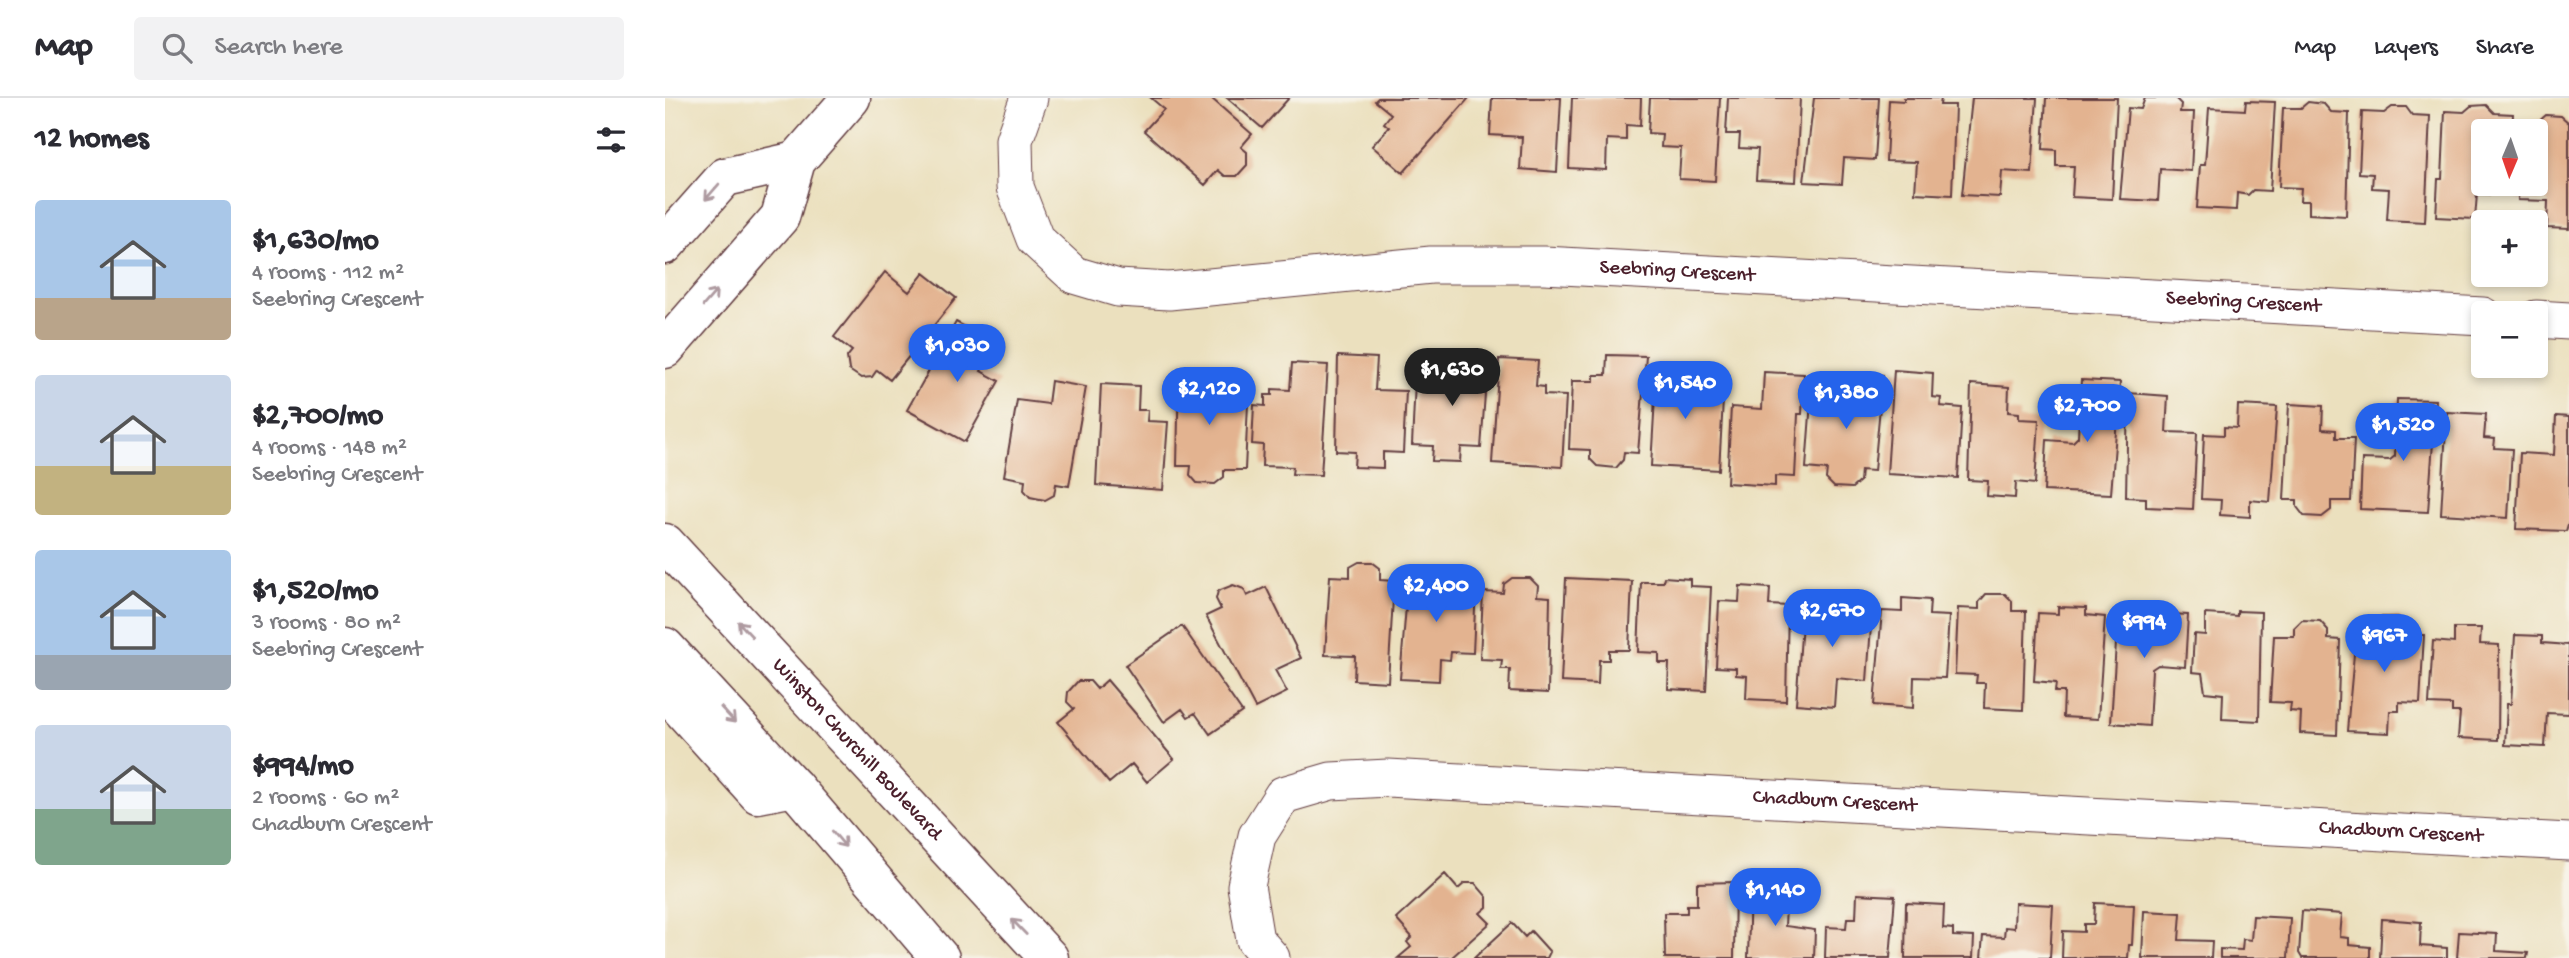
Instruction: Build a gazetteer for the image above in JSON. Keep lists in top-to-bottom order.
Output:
{
  "streets": {
    "main road": ["Winston Churchill Boulevard"],
    "street": ["Seebring Crescent", "Chadburn Crescent"]
  },
  "north": "bottom",
  "page": {
    "header": "Map",
    "search": "Search here",
    "nav": ["Map", "Layers", "Share"],
    "heading": "12 homes",
    "map_buttons": ["+", "−"],
    "list": [
      {
        "name": "$1,630/mo",
        "note": "4 rooms · 112 m² · Seebring Crescent"
      },
      {
        "name": "$2,700/mo",
        "note": "4 rooms · 148 m² · Seebring Crescent"
      },
      {
        "name": "$1,520/mo",
        "note": "3 rooms · 80 m² · Seebring Crescent"
      },
      {
        "name": "$994/mo",
        "note": "2 rooms · 60 m² · Chadburn Crescent"
      }
    ],
    "price": [
      "$1,030",
      "$1,630",
      "$1,540",
      "$2,120",
      "$1,380",
      "$2,700",
      "$1,520",
      "$2,400",
      "$2,670",
      "$994",
      "$967",
      "$1,140"
    ]
  }
}
